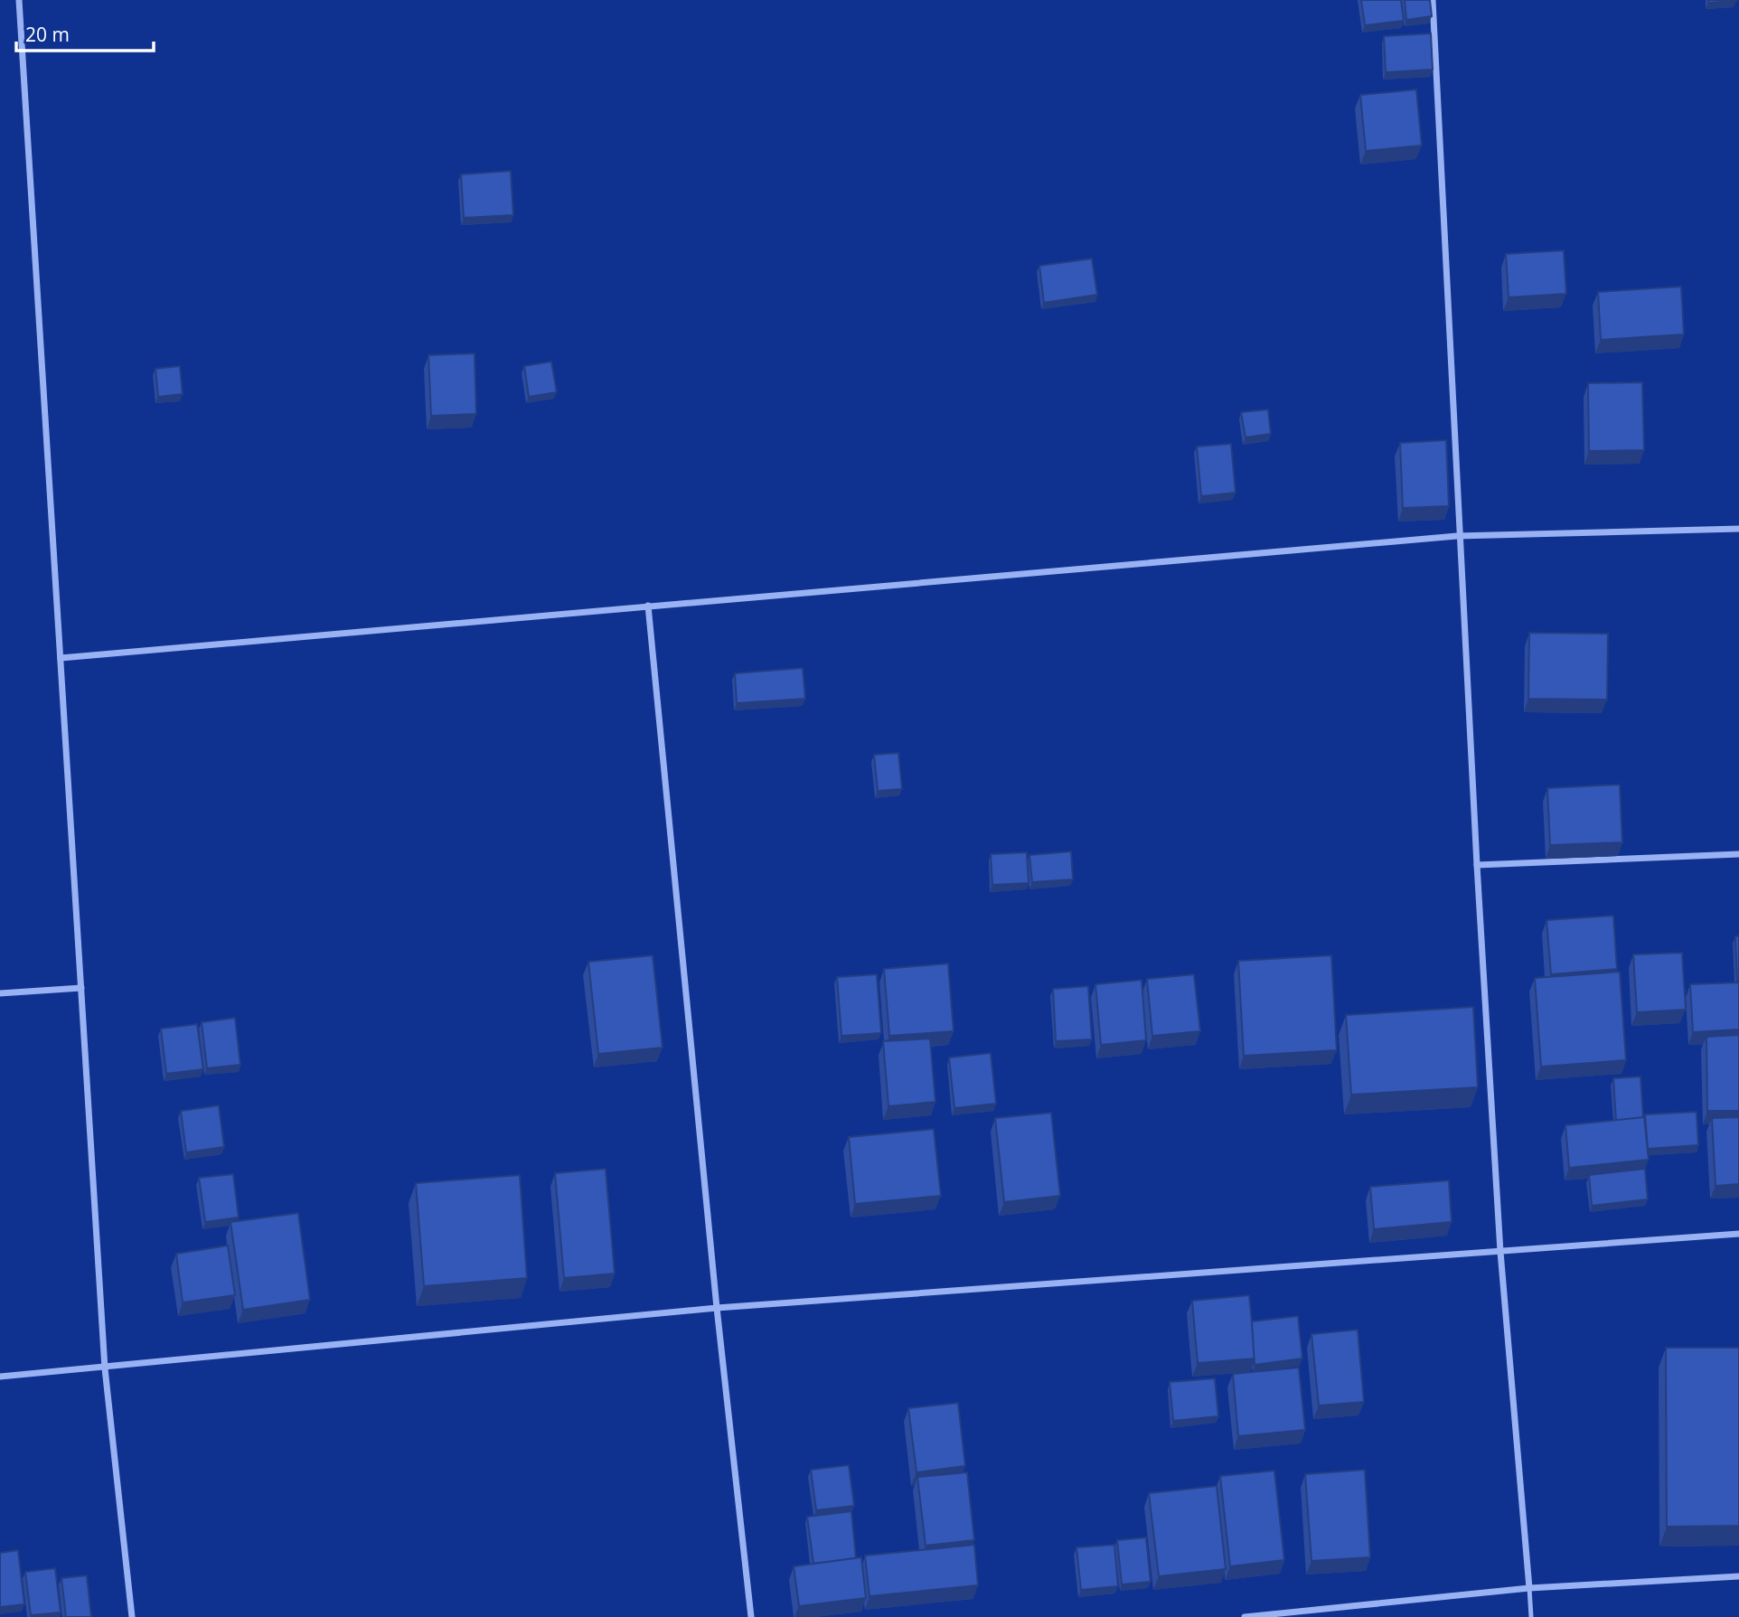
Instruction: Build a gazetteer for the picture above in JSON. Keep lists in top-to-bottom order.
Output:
{
  "scale_bar": "20 m"
}
